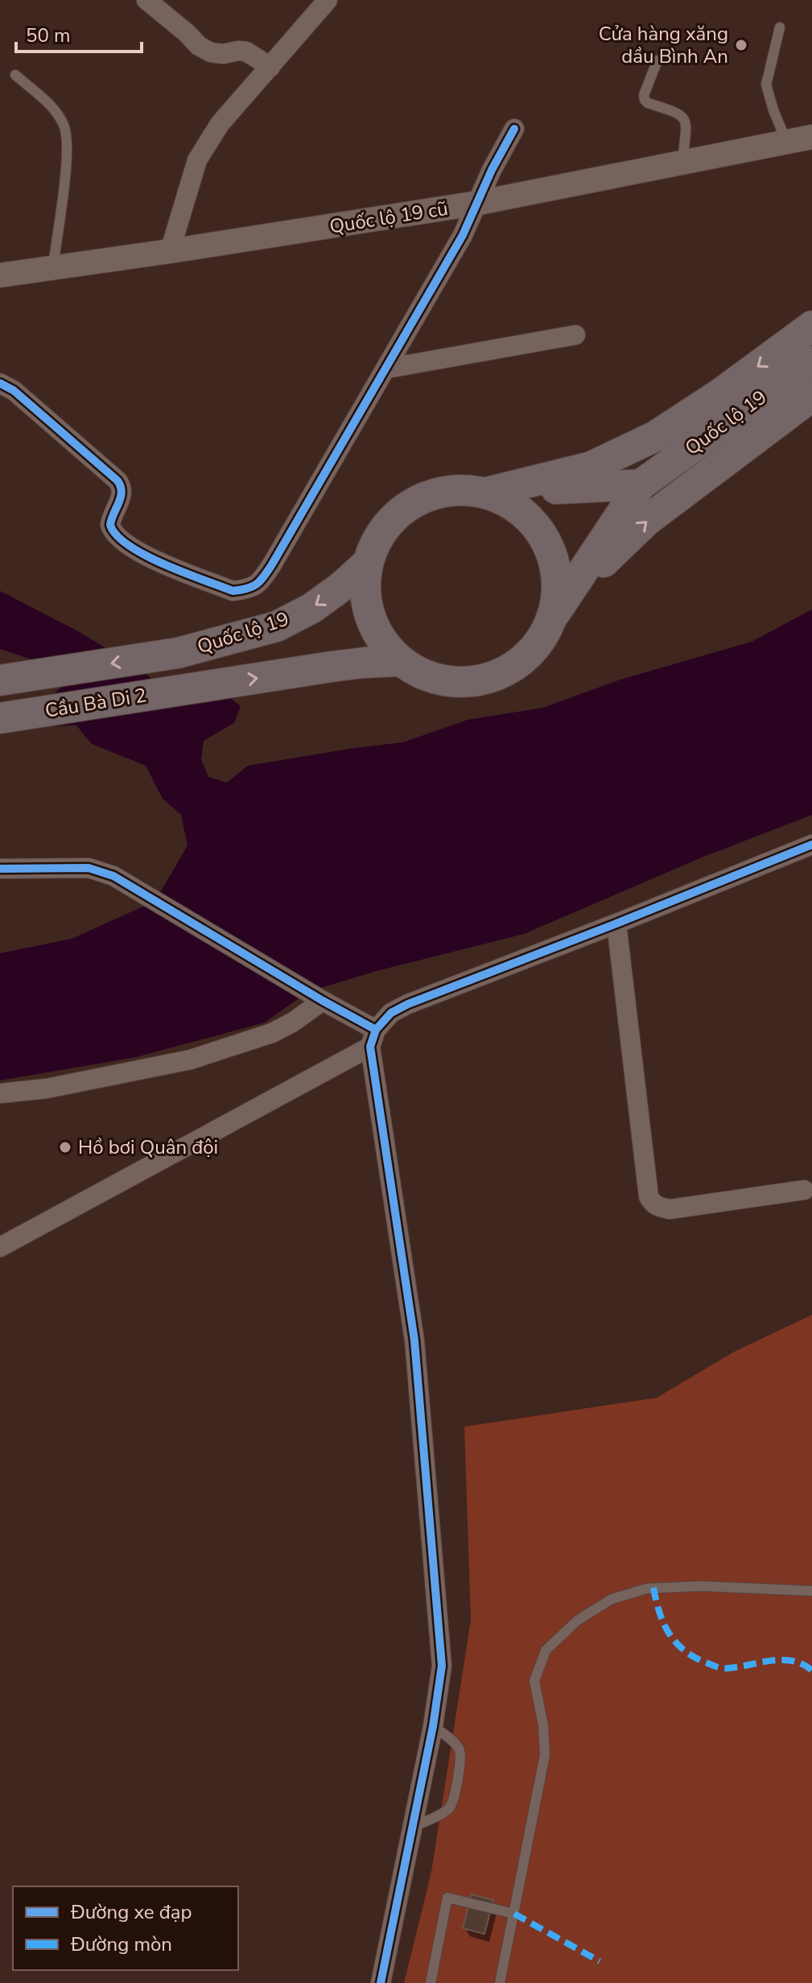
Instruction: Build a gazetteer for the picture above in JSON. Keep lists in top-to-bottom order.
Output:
{
  "streets": {
    "highway": ["Quốc lộ 19", "Cầu Bà Di 2"],
    "street": ["Quốc lộ 19 cũ"]
  },
  "crossings": [
    ["Quốc lộ 19", "Cầu Bà Di 2"]
  ],
  "places": ["Cửa hàng xăng dầu Bình An", "Hồ bơi Quân đội"],
  "legend": ["Đường xe đạp", "Đường mòn"],
  "scale_bar": "50 m"
}
